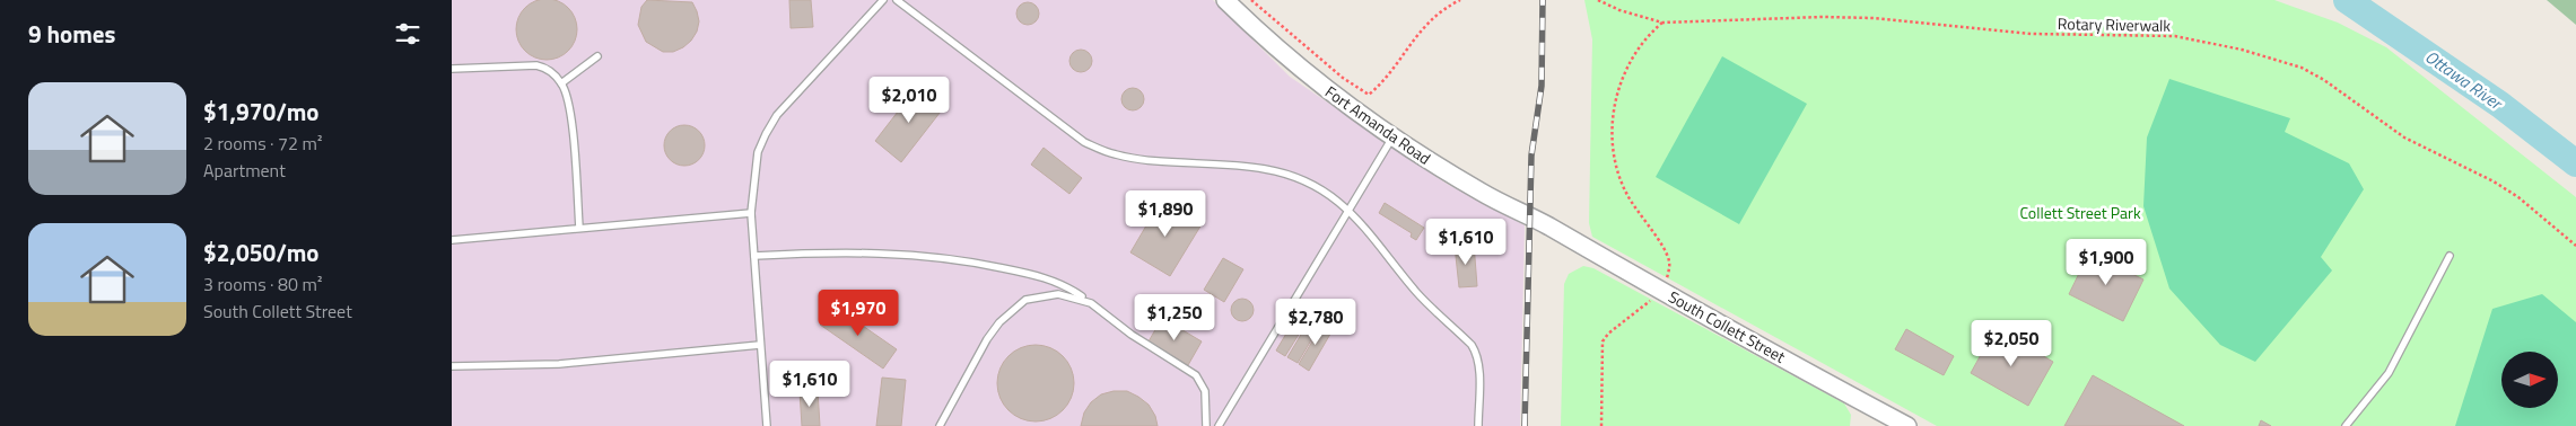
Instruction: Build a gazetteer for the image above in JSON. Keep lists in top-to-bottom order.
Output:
{
  "streets": {
    "street": ["Fort Amanda Road", "South Collett Street"],
    "path": ["Rotary Riverwalk"]
  },
  "crossings": [
    ["Fort Amanda Road", "South Collett Street"]
  ],
  "water": ["Ottawa River"],
  "parks": ["Collett Street Park"],
  "north": "right",
  "page": {
    "heading": "9 homes",
    "list": [
      {
        "name": "$1,970/mo",
        "note": "2 rooms · 72 m² · Apartment"
      },
      {
        "name": "$2,050/mo",
        "note": "3 rooms · 80 m² · South Collett Street"
      }
    ],
    "price": [
      "$2,010",
      "$1,890",
      "$1,610",
      "$1,900",
      "$1,970",
      "$1,250",
      "$2,780",
      "$2,050",
      "$1,610"
    ]
  }
}
